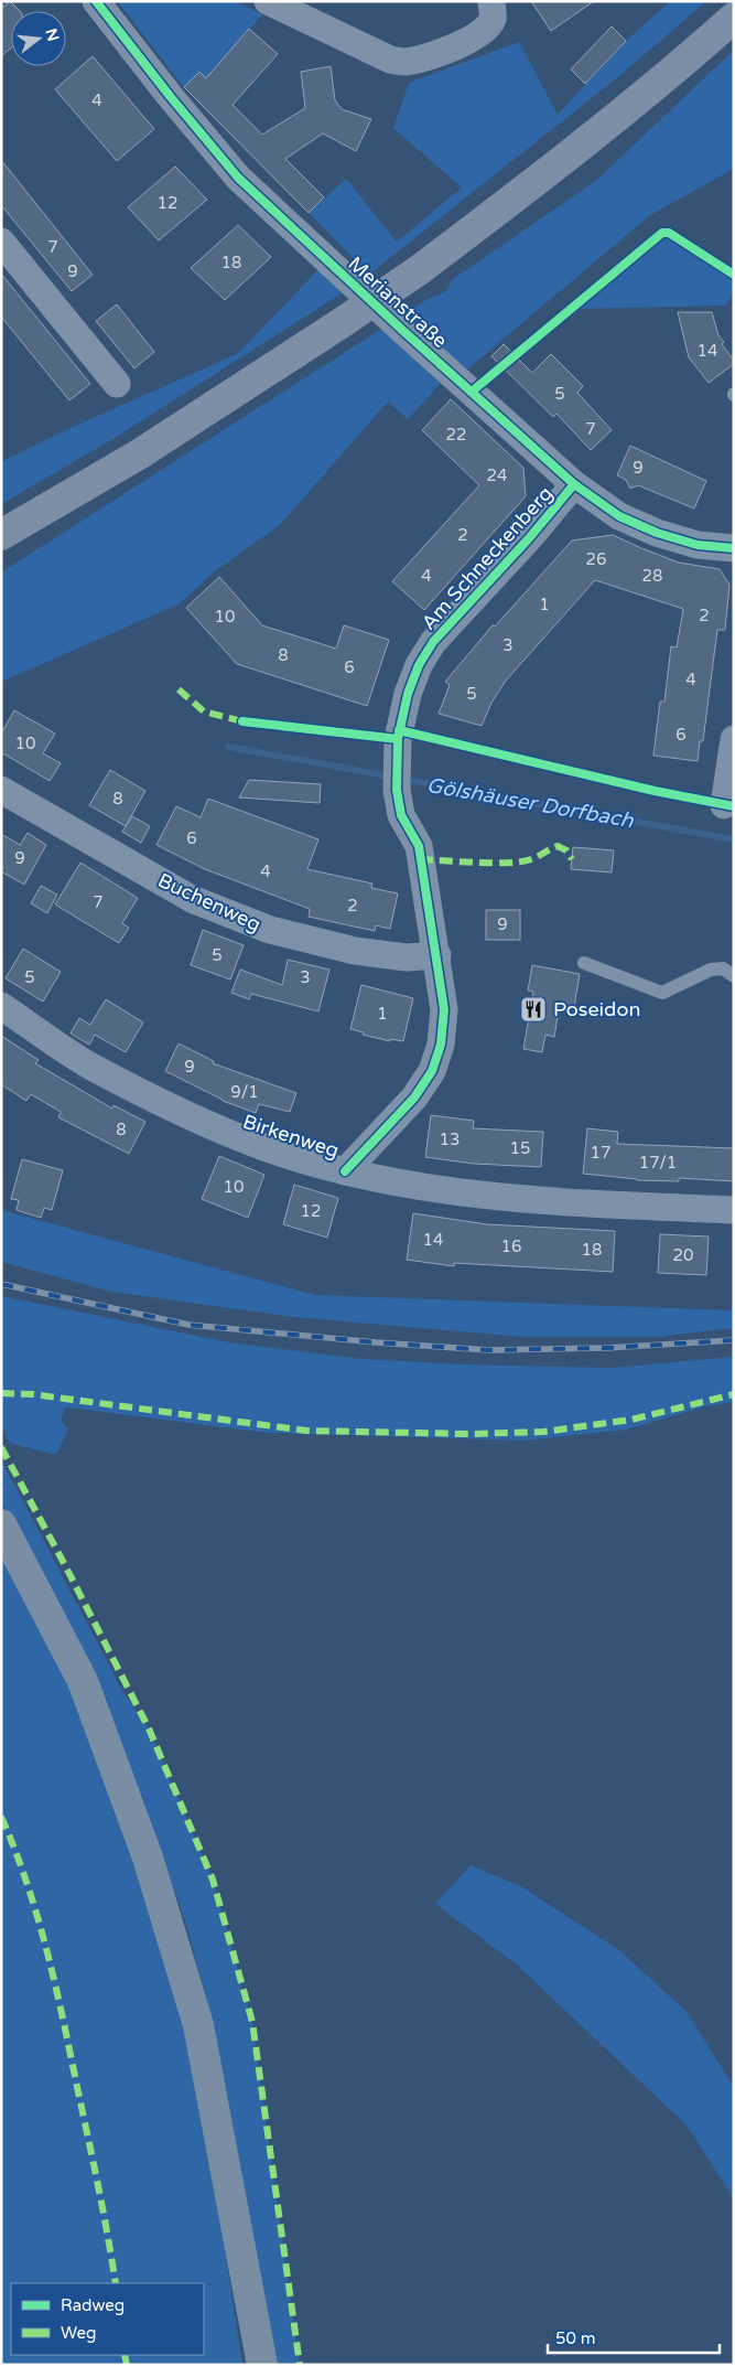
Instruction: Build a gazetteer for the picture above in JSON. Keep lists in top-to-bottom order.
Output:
{
  "streets": {
    "street": [
      "Merianstraße",
      "Am Schneckenberg",
      "Buchenweg",
      "Birkenweg"
    ]
  },
  "crossings": [
    ["Merianstraße", "Am Schneckenberg"],
    ["Am Schneckenberg", "Buchenweg"],
    ["Am Schneckenberg", "Birkenweg"]
  ],
  "water": ["Gölshäuser Dorfbach"],
  "places": {
    "restaurant": ["Poseidon"]
  },
  "house_numbers": [
    "4",
    "12",
    "7",
    "18",
    "9",
    "14",
    "5",
    "7",
    "22",
    "9",
    "24",
    "2",
    "26",
    "4",
    "28",
    "1",
    "2",
    "10",
    "3",
    "8",
    "6",
    "4",
    "5",
    "6",
    "10",
    "8",
    "6",
    "9",
    "4",
    "7",
    "2",
    "9",
    "5",
    "5",
    "3",
    "1",
    "9",
    "9/1",
    "8",
    "13",
    "15",
    "17",
    "17/1",
    "10",
    "12",
    "14",
    "16",
    "18",
    "20"
  ],
  "legend": ["Radweg", "Weg"],
  "scale_bar": "50 m",
  "north": "right"
}
